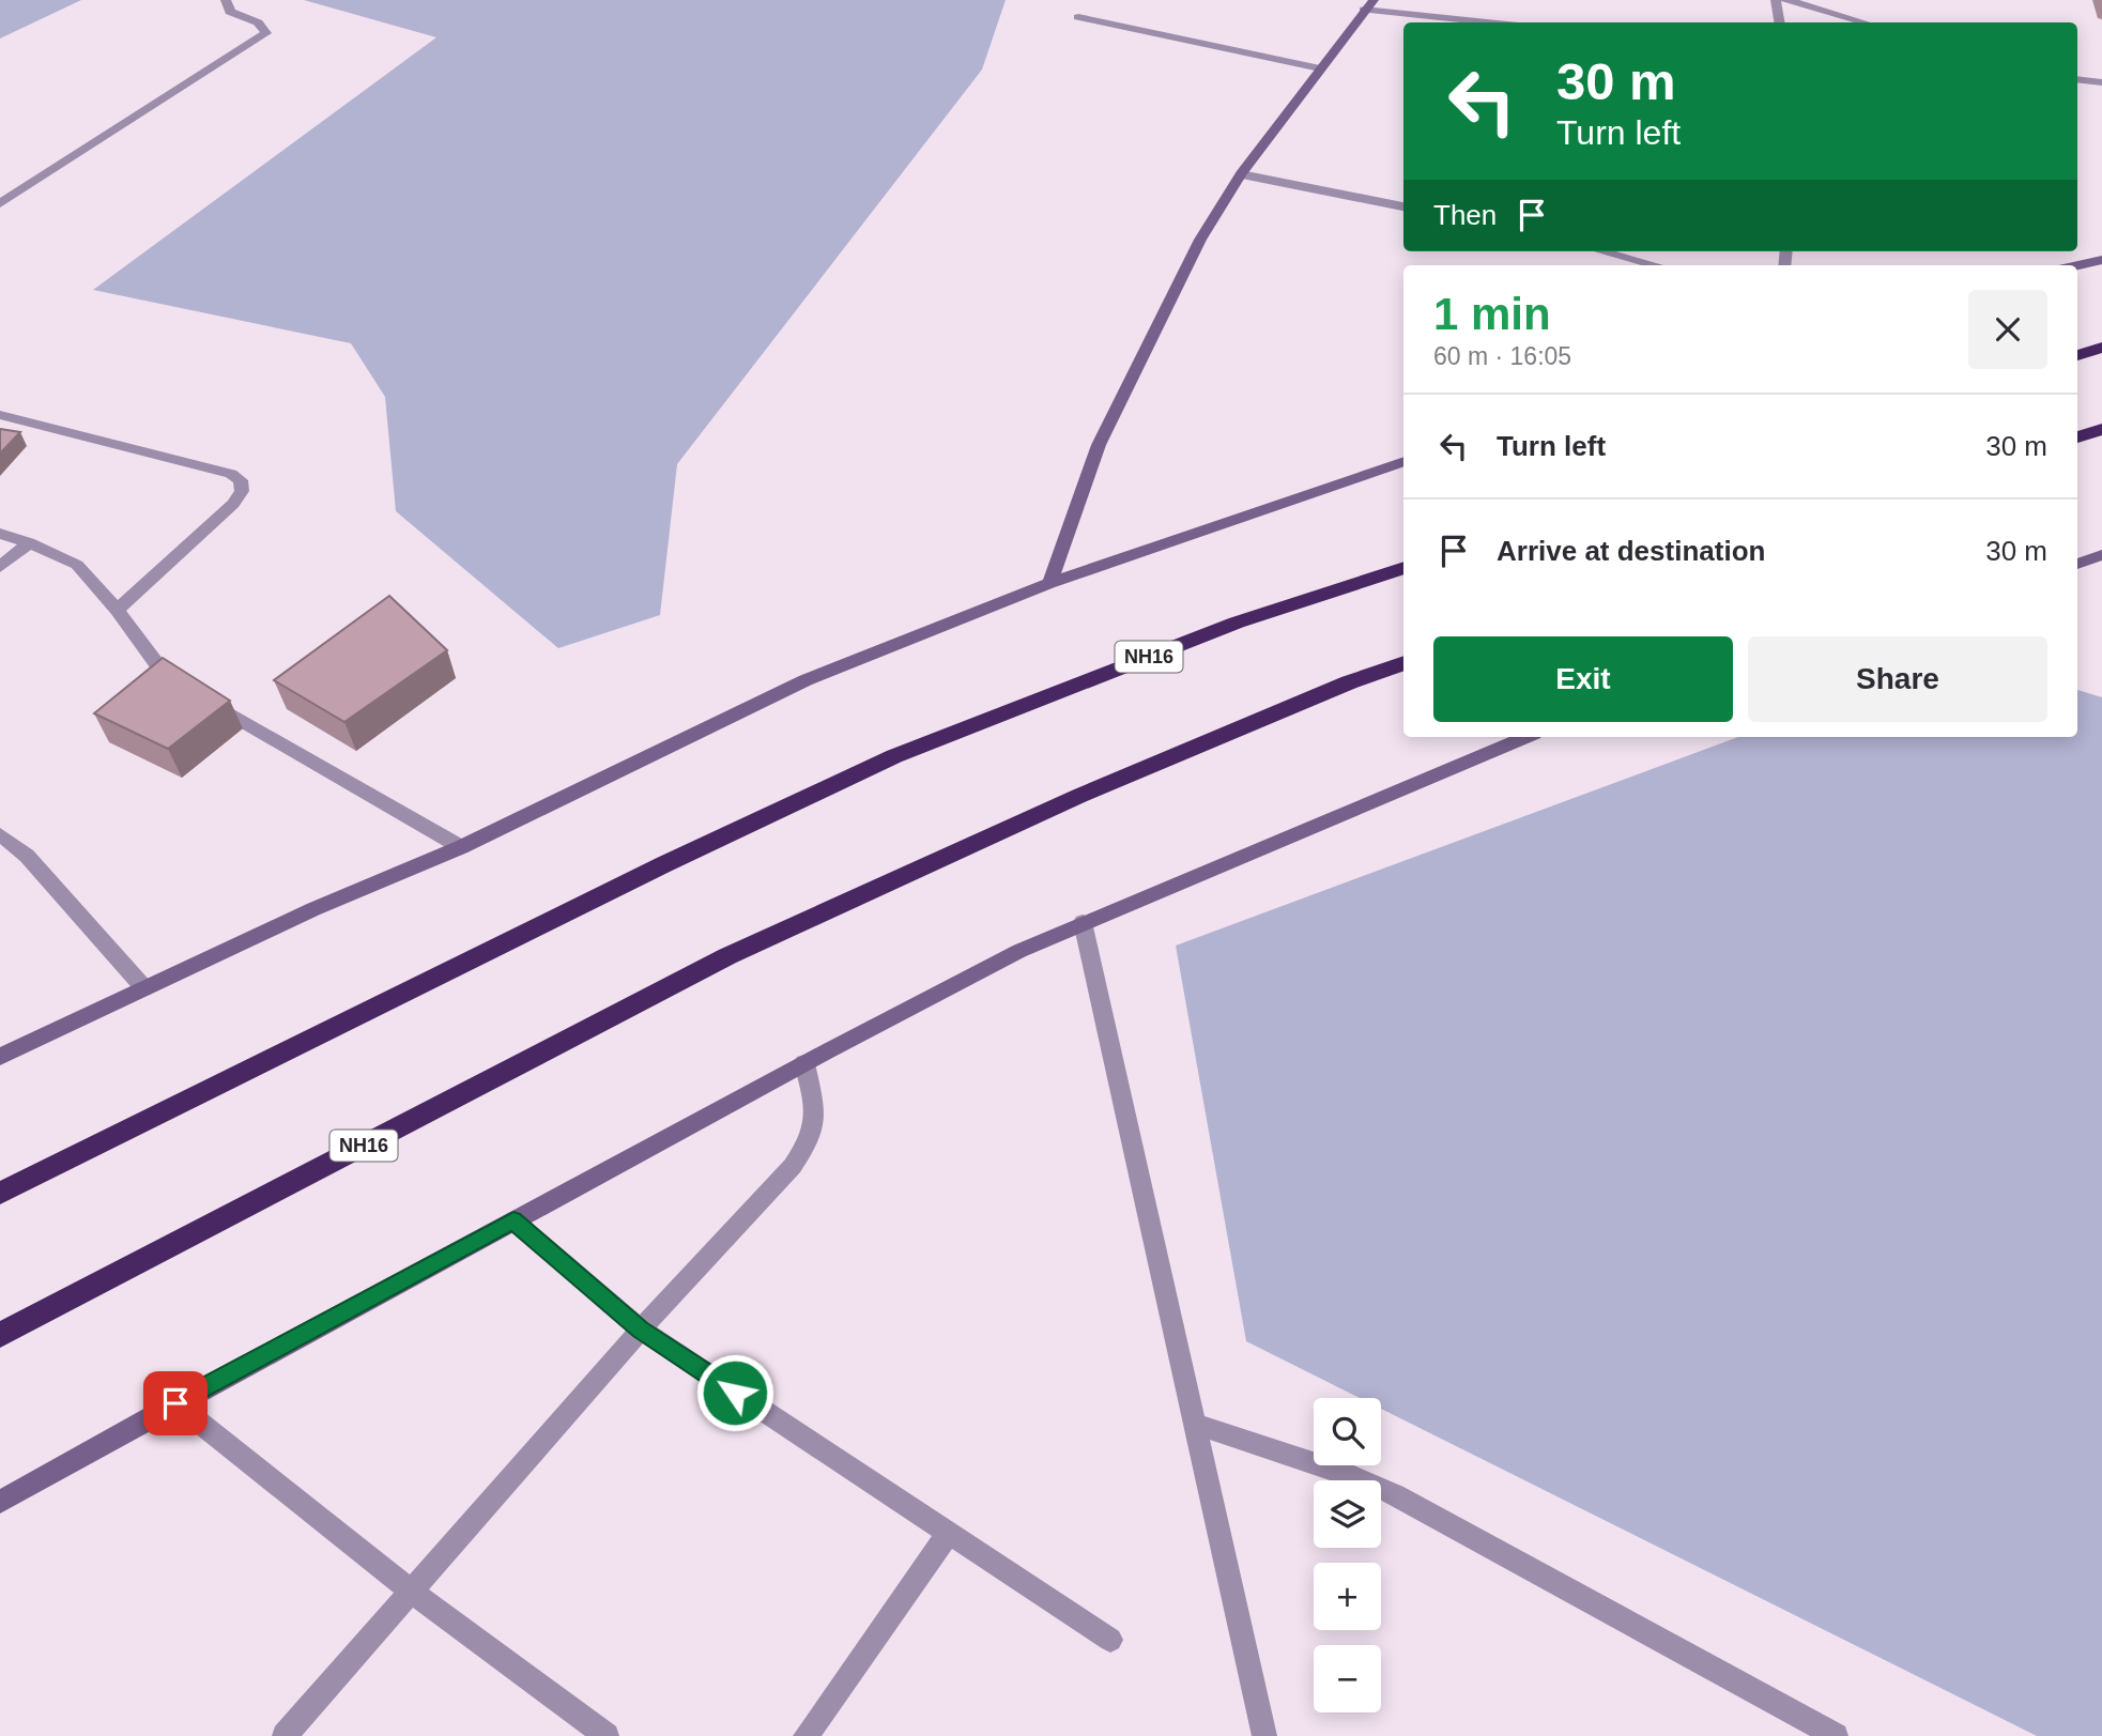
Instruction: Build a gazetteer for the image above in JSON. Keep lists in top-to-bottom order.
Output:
{
  "streets": {
    "highway": ["NH16"]
  },
  "page": {
    "turn": ["30 m", "Turn left"],
    "then": "Then",
    "heading": ["1 min", "60 m · 16:05"],
    "list": [
      {
        "name": "Turn left",
        "value": "30 m"
      },
      {
        "name": "Arrive at destination",
        "value": "30 m"
      }
    ],
    "buttons": ["Exit", "Share"],
    "map_buttons": ["+", "−"]
  }
}
